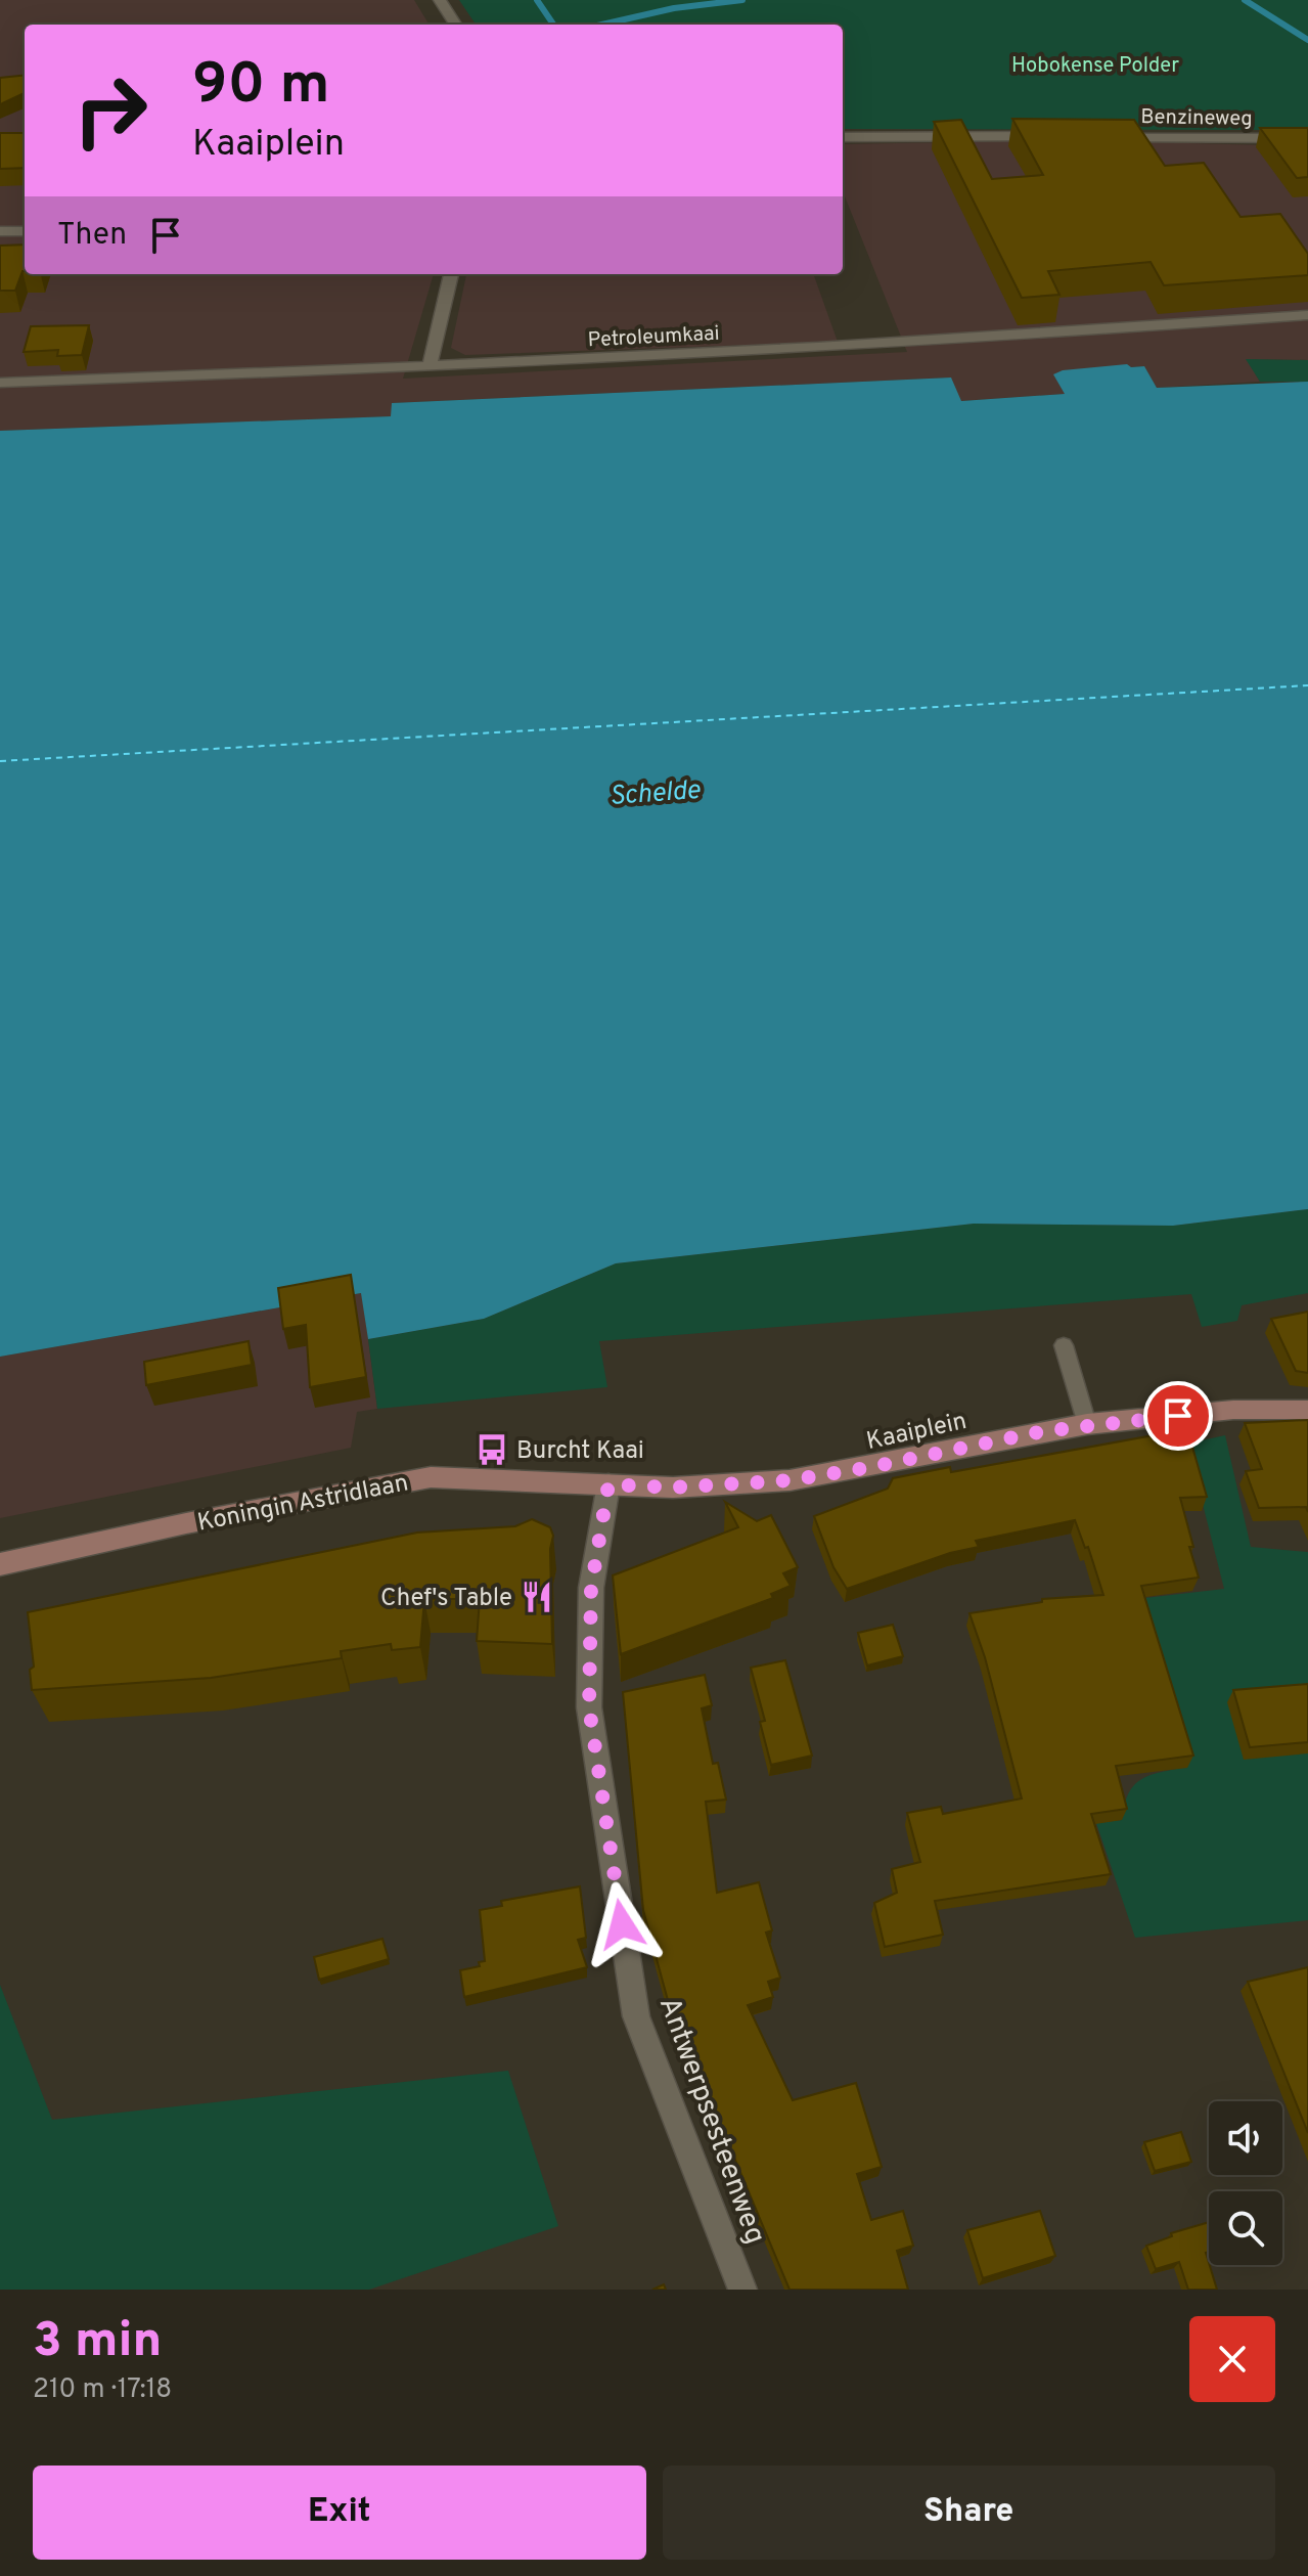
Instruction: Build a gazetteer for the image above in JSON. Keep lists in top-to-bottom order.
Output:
{
  "streets": {
    "street": [
      "Benzineweg",
      "Petroleumkaai",
      "Kaaiplein",
      "Koningin Astridlaan",
      "Antwerpsesteenweg"
    ]
  },
  "crossings": [
    ["Kaaiplein", "Koningin Astridlaan"],
    ["Kaaiplein", "Antwerpsesteenweg"],
    ["Koningin Astridlaan", "Antwerpsesteenweg"]
  ],
  "water": ["Schelde"],
  "parks": ["Hobokense Polder"],
  "places": {
    "bus stop": ["Burcht Kaai"],
    "restaurant": ["Chef's Table"]
  },
  "page": {
    "turn": ["90 m", "Kaaiplein"],
    "then": "Then",
    "heading": ["3 min", "210 m · 17:18"],
    "buttons": ["Exit", "Share"]
  }
}
